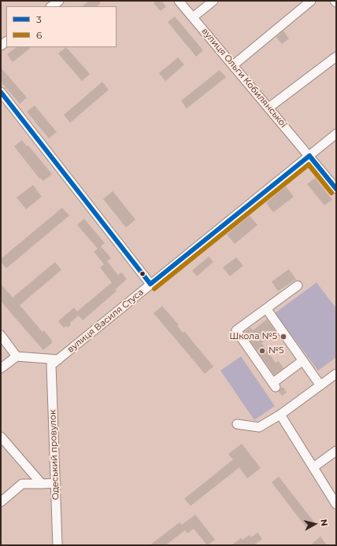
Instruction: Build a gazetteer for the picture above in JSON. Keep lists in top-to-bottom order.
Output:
{
  "streets": {
    "street": ["вулиця Ольги Кобилянської", "вулиця Василя Стуса", "Одеський провулок"]
  },
  "crossings": [
    ["вулиця Ольги Кобилянської", "вулиця Василя Стуса"],
    ["вулиця Василя Стуса", "Одеський провулок"]
  ],
  "places": ["Школа №5", "№5"],
  "lines": ["transit line 3", "transit line 6"],
  "legend": ["3", "6"],
  "north": "right"
}
